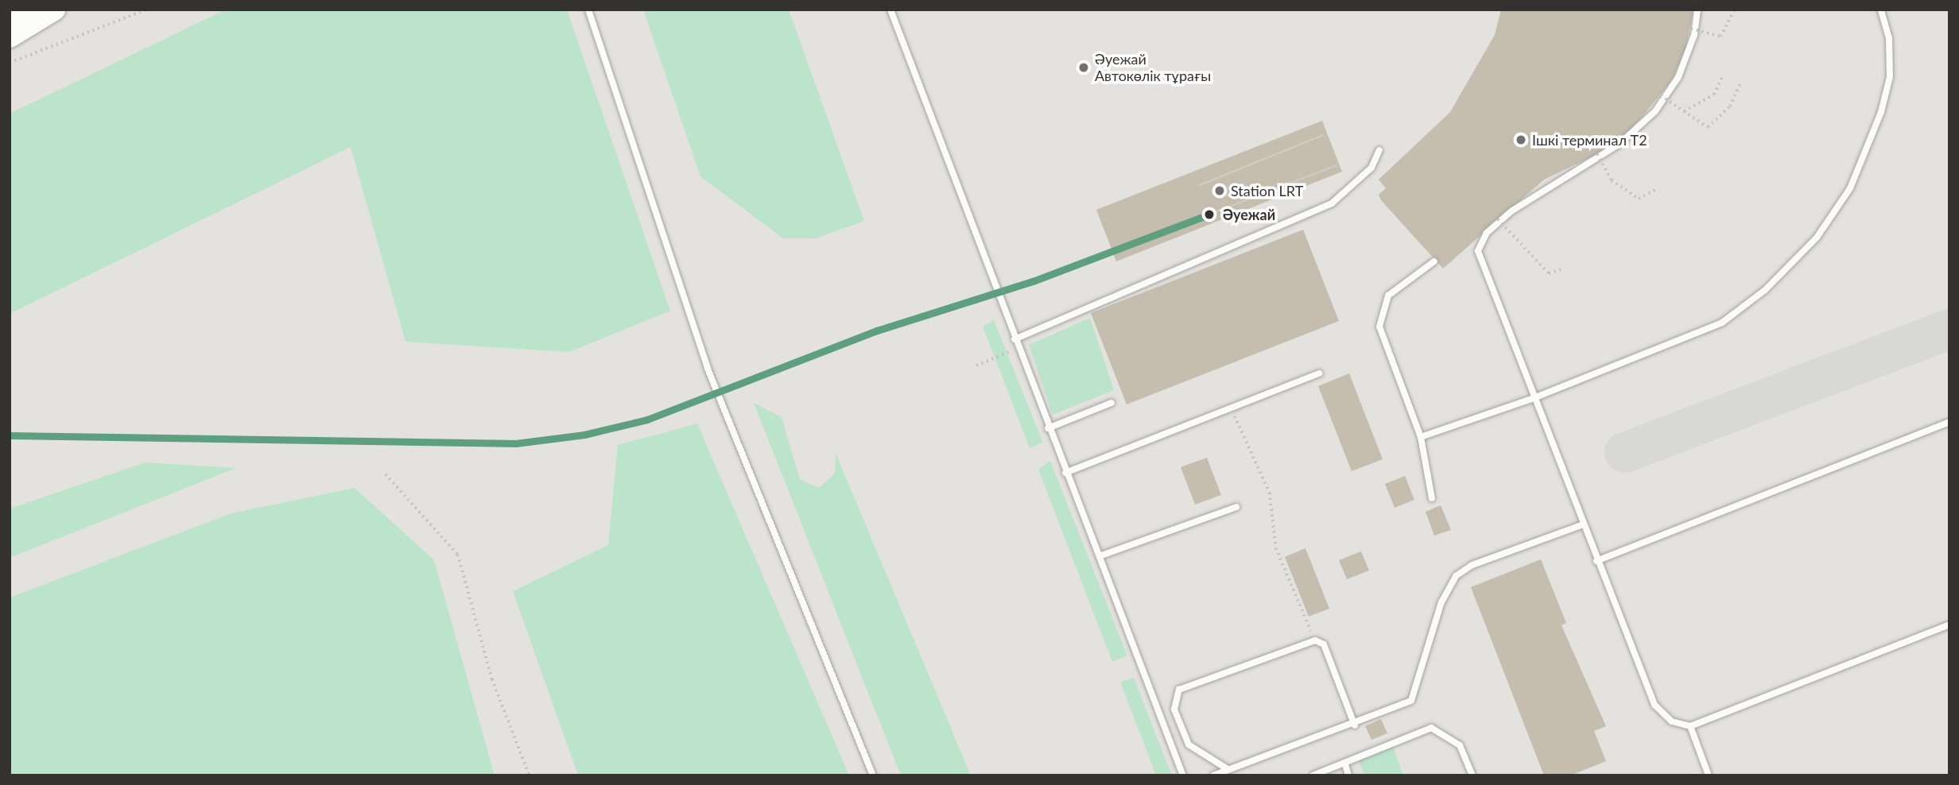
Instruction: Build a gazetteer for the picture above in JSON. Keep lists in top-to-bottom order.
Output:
{
  "places": [
    "Әуежай Автокөлік тұрағы",
    "Ішкі терминал T2",
    "Station LRT",
    "Әуежай"
  ],
  "lines": ["rail line LRT"]
}
